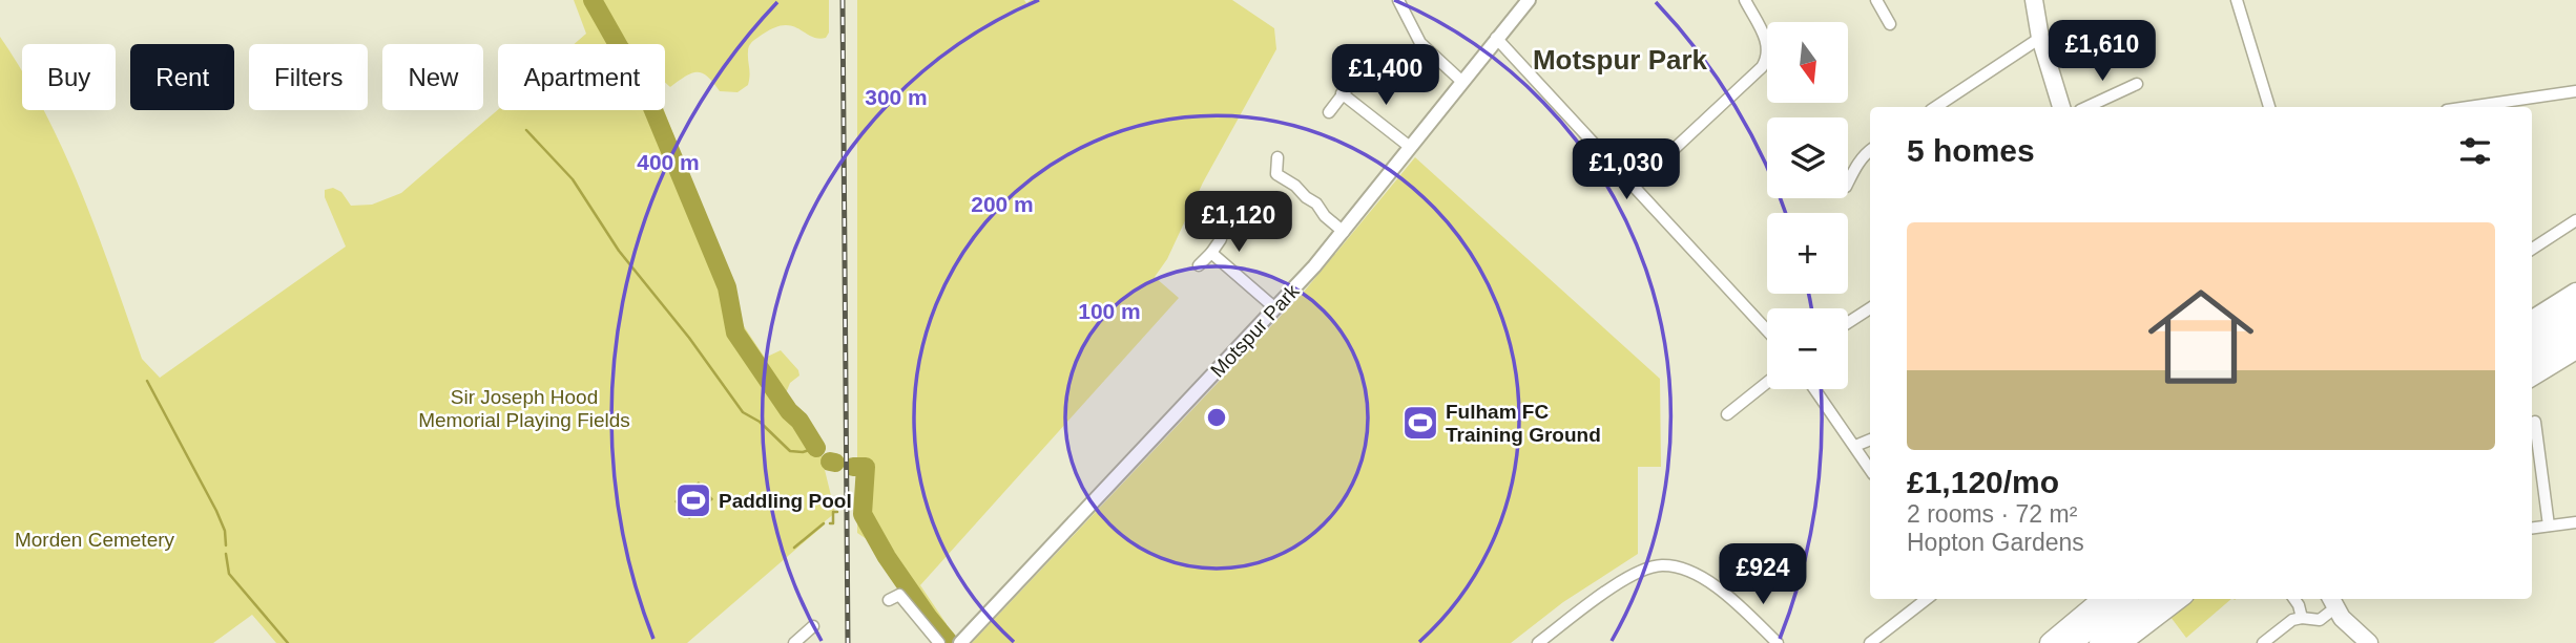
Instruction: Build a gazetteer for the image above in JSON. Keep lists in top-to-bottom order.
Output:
{
  "streets": {
    "street": ["Motspur Park"]
  },
  "districts": ["Motspur Park"],
  "parks": ["Sir Joseph Hood Memorial Playing Fields", "Morden Cemetery"],
  "places": {
    "sports": ["Fulham FC Training Ground", "Paddling Pool"]
  },
  "north": "bottom",
  "page": {
    "price": [
      "£1,610",
      "£1,400",
      "£1,030",
      "£1,120",
      "£924"
    ],
    "map_buttons": ["+", "−"],
    "chip": [
      "Buy",
      "Rent",
      "Filters",
      "New",
      "Apartment"
    ],
    "heading": "5 homes",
    "list": [
      {
        "name": "£1,120/mo",
        "note": "2 rooms · 72 m² · Hopton Gardens"
      }
    ]
  },
  "rings": [
    "300 m",
    "400 m",
    "200 m",
    "100 m"
  ]
}
